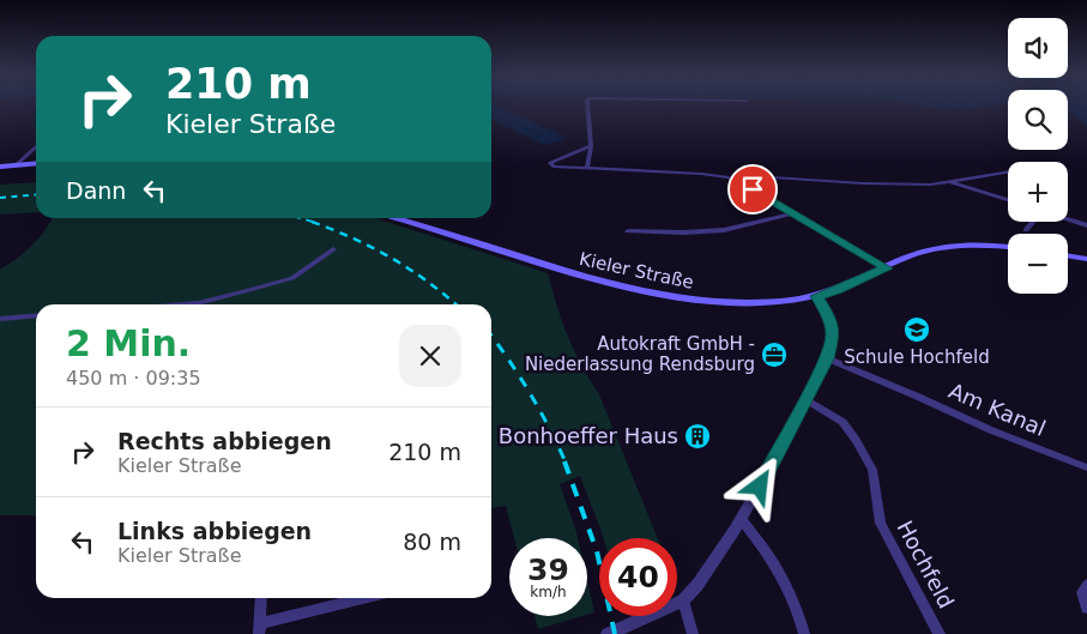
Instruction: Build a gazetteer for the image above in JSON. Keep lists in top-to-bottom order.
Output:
{
  "streets": {
    "main road": ["Kieler Straße"],
    "street": ["Am Kanal", "Hochfeld"]
  },
  "places": {
    "school or university": ["Schule Hochfeld"],
    "office": ["Autokraft GmbH - Niederlassung Rendsburg"],
    "building": ["Bonhoeffer Haus"]
  },
  "page": {
    "map_buttons": ["+", "−"],
    "turn": ["210 m", "Kieler Straße"],
    "then": "Dann",
    "heading": ["2 Min.", "450 m · 09:35"],
    "list": [
      {
        "name": "Rechts abbiegen",
        "note": "Kieler Straße",
        "value": "210 m"
      },
      {
        "name": "Links abbiegen",
        "note": "Kieler Straße",
        "value": "80 m"
      }
    ],
    "speed": "39 km/h",
    "limit": "40"
  }
}
